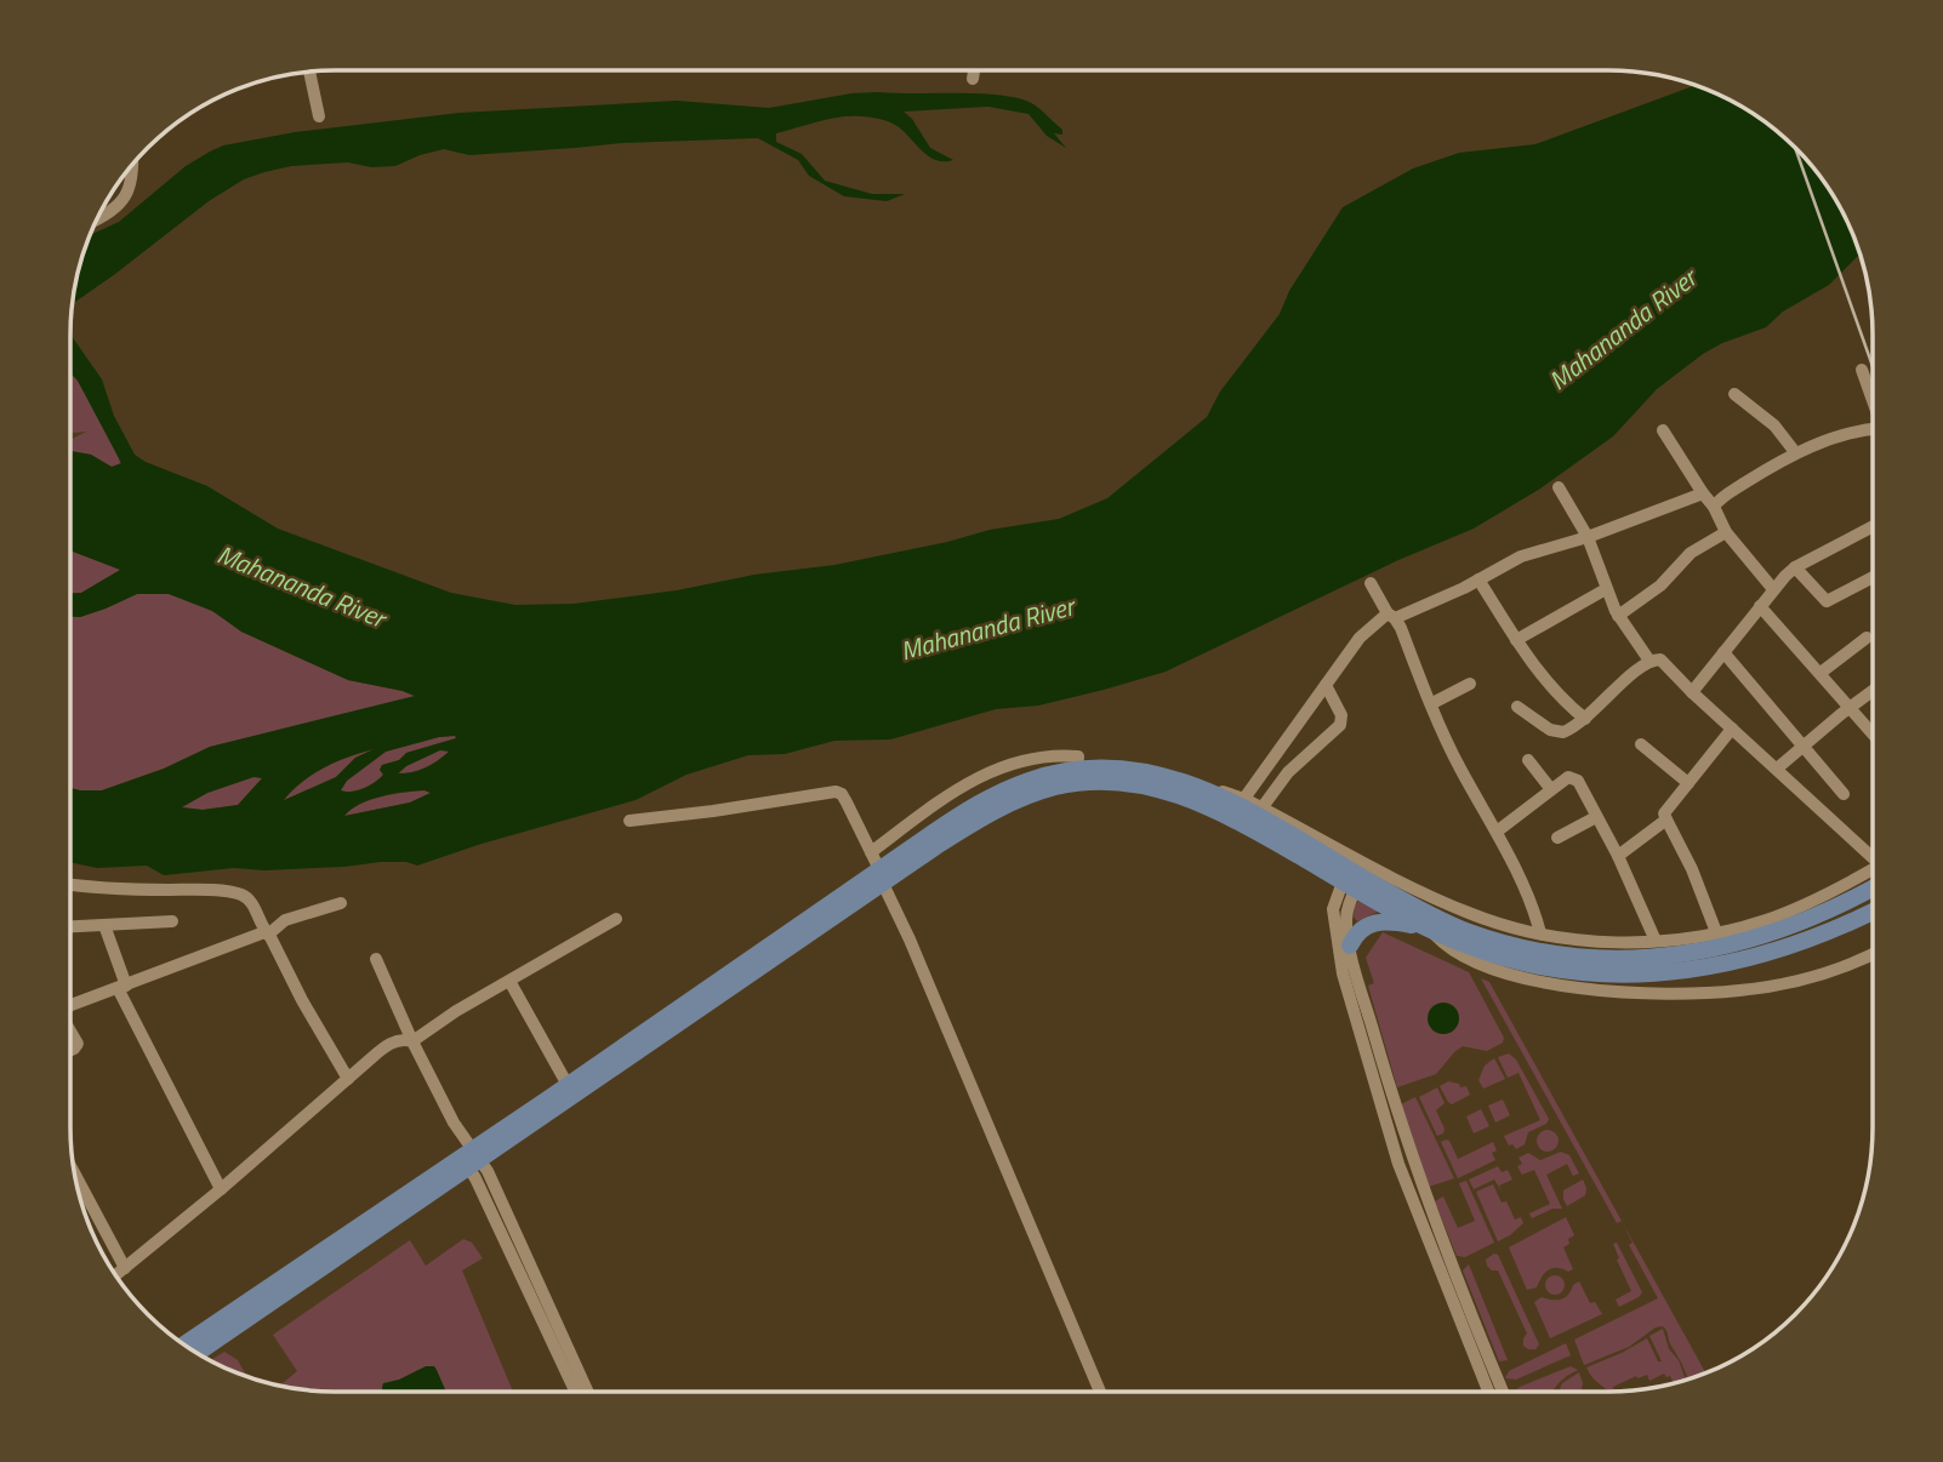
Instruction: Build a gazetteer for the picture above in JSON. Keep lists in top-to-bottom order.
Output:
{
  "water": ["Mahananda River"]
}
